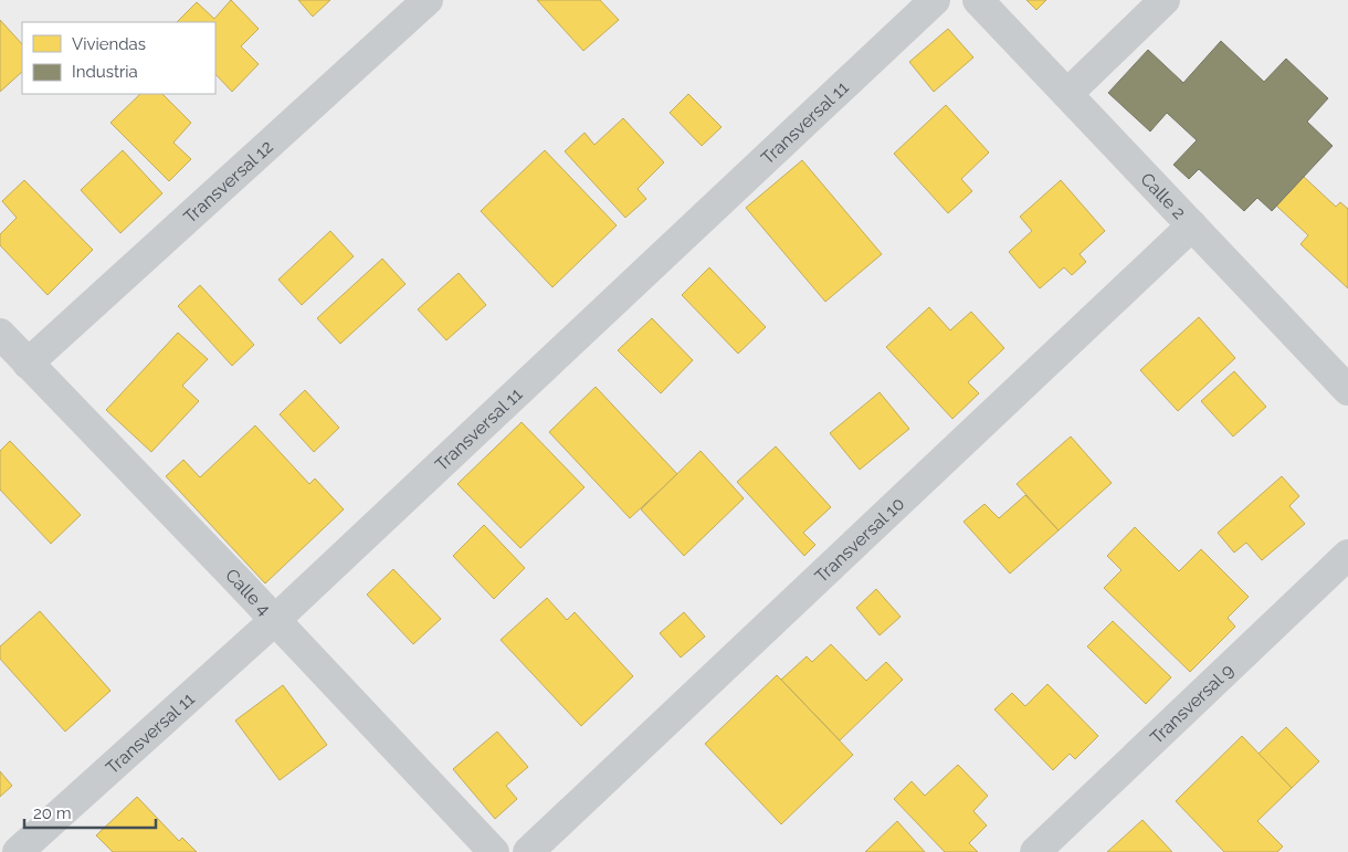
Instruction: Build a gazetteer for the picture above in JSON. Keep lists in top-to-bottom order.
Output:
{
  "streets": {
    "street": [
      "Transversal 11",
      "Transversal 12",
      "Calle 2",
      "Transversal 10",
      "Calle 4",
      "Transversal 9"
    ]
  },
  "crossings": [
    ["Transversal 11", "Calle 4"],
    ["Transversal 12", "Calle 4"],
    ["Calle 2", "Transversal 10"]
  ],
  "legend": ["Viviendas", "Industria"],
  "scale_bar": "20 m"
}
